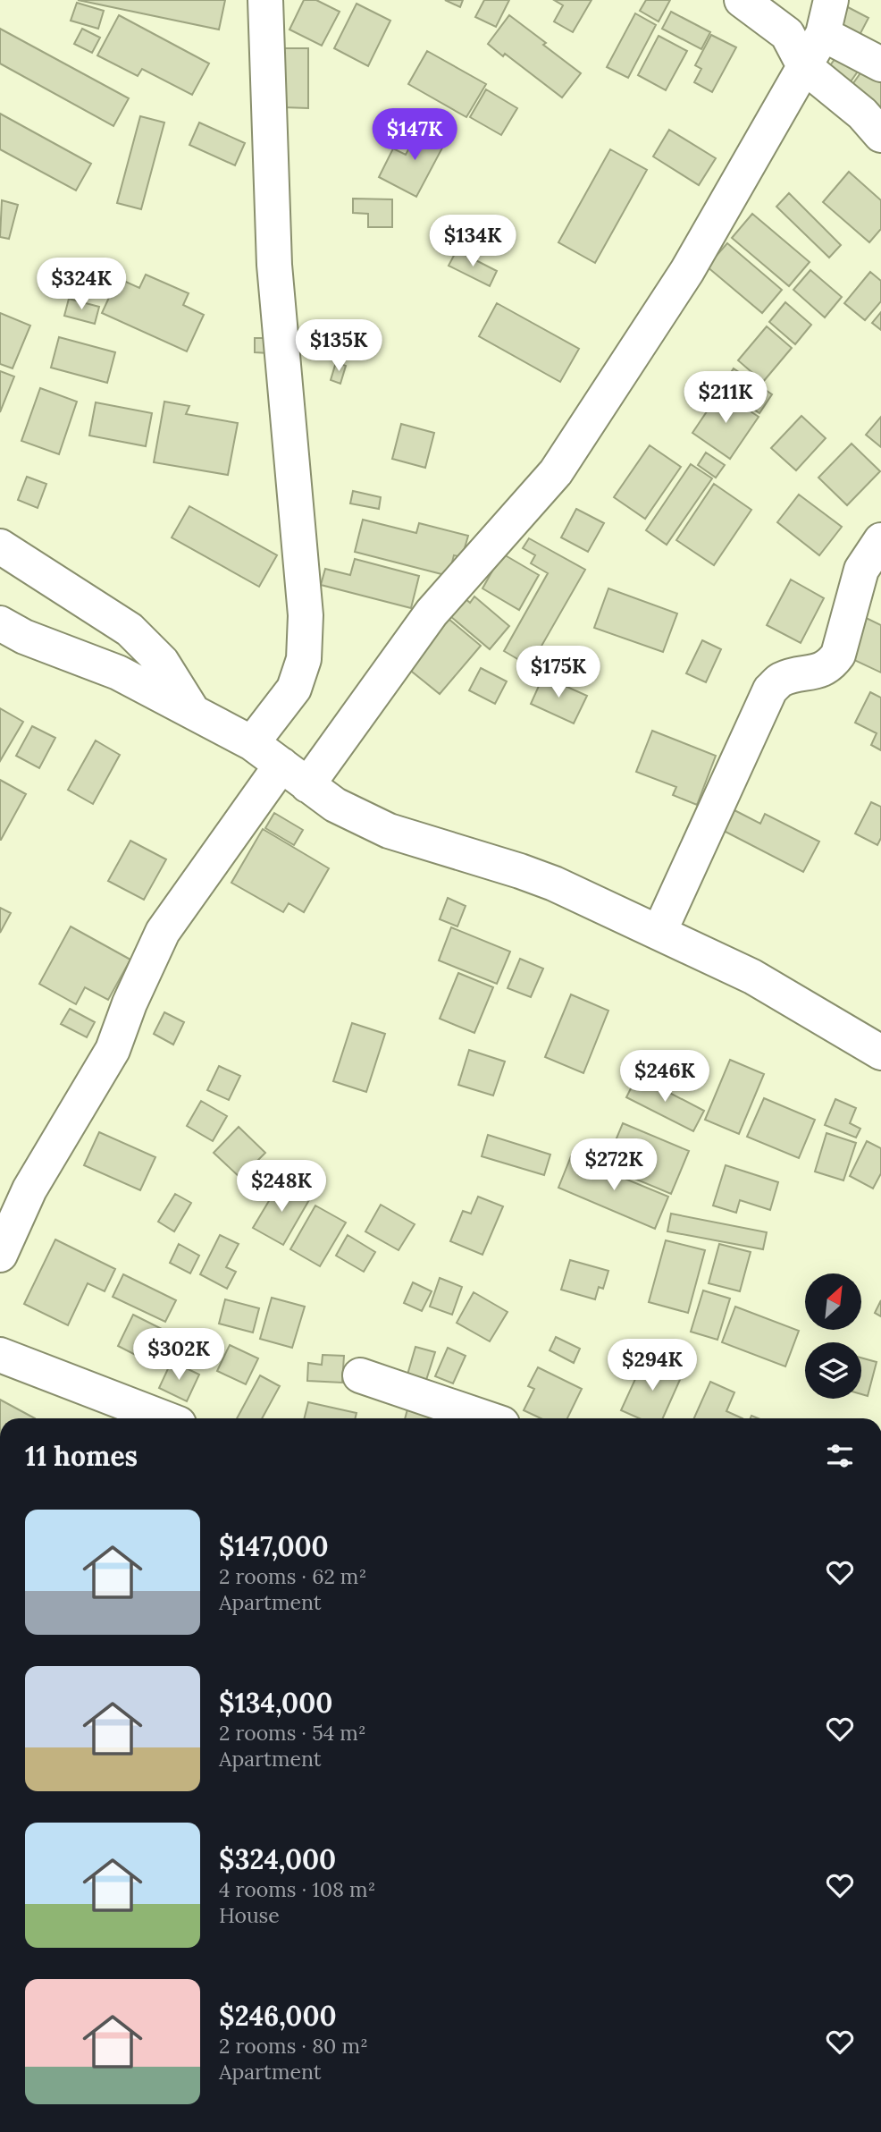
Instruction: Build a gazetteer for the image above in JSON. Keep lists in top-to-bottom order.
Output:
{
  "north": "top right",
  "page": {
    "price": [
      "$147K",
      "$134K",
      "$324K",
      "$135K",
      "$211K",
      "$175K",
      "$246K",
      "$272K",
      "$248K",
      "$302K",
      "$294K"
    ],
    "heading": "11 homes",
    "list": [
      {
        "name": "$147,000",
        "note": "2 rooms · 62 m² · Apartment"
      },
      {
        "name": "$134,000",
        "note": "2 rooms · 54 m² · Apartment"
      },
      {
        "name": "$324,000",
        "note": "4 rooms · 108 m² · House"
      },
      {
        "name": "$246,000",
        "note": "2 rooms · 80 m² · Apartment"
      }
    ]
  }
}
